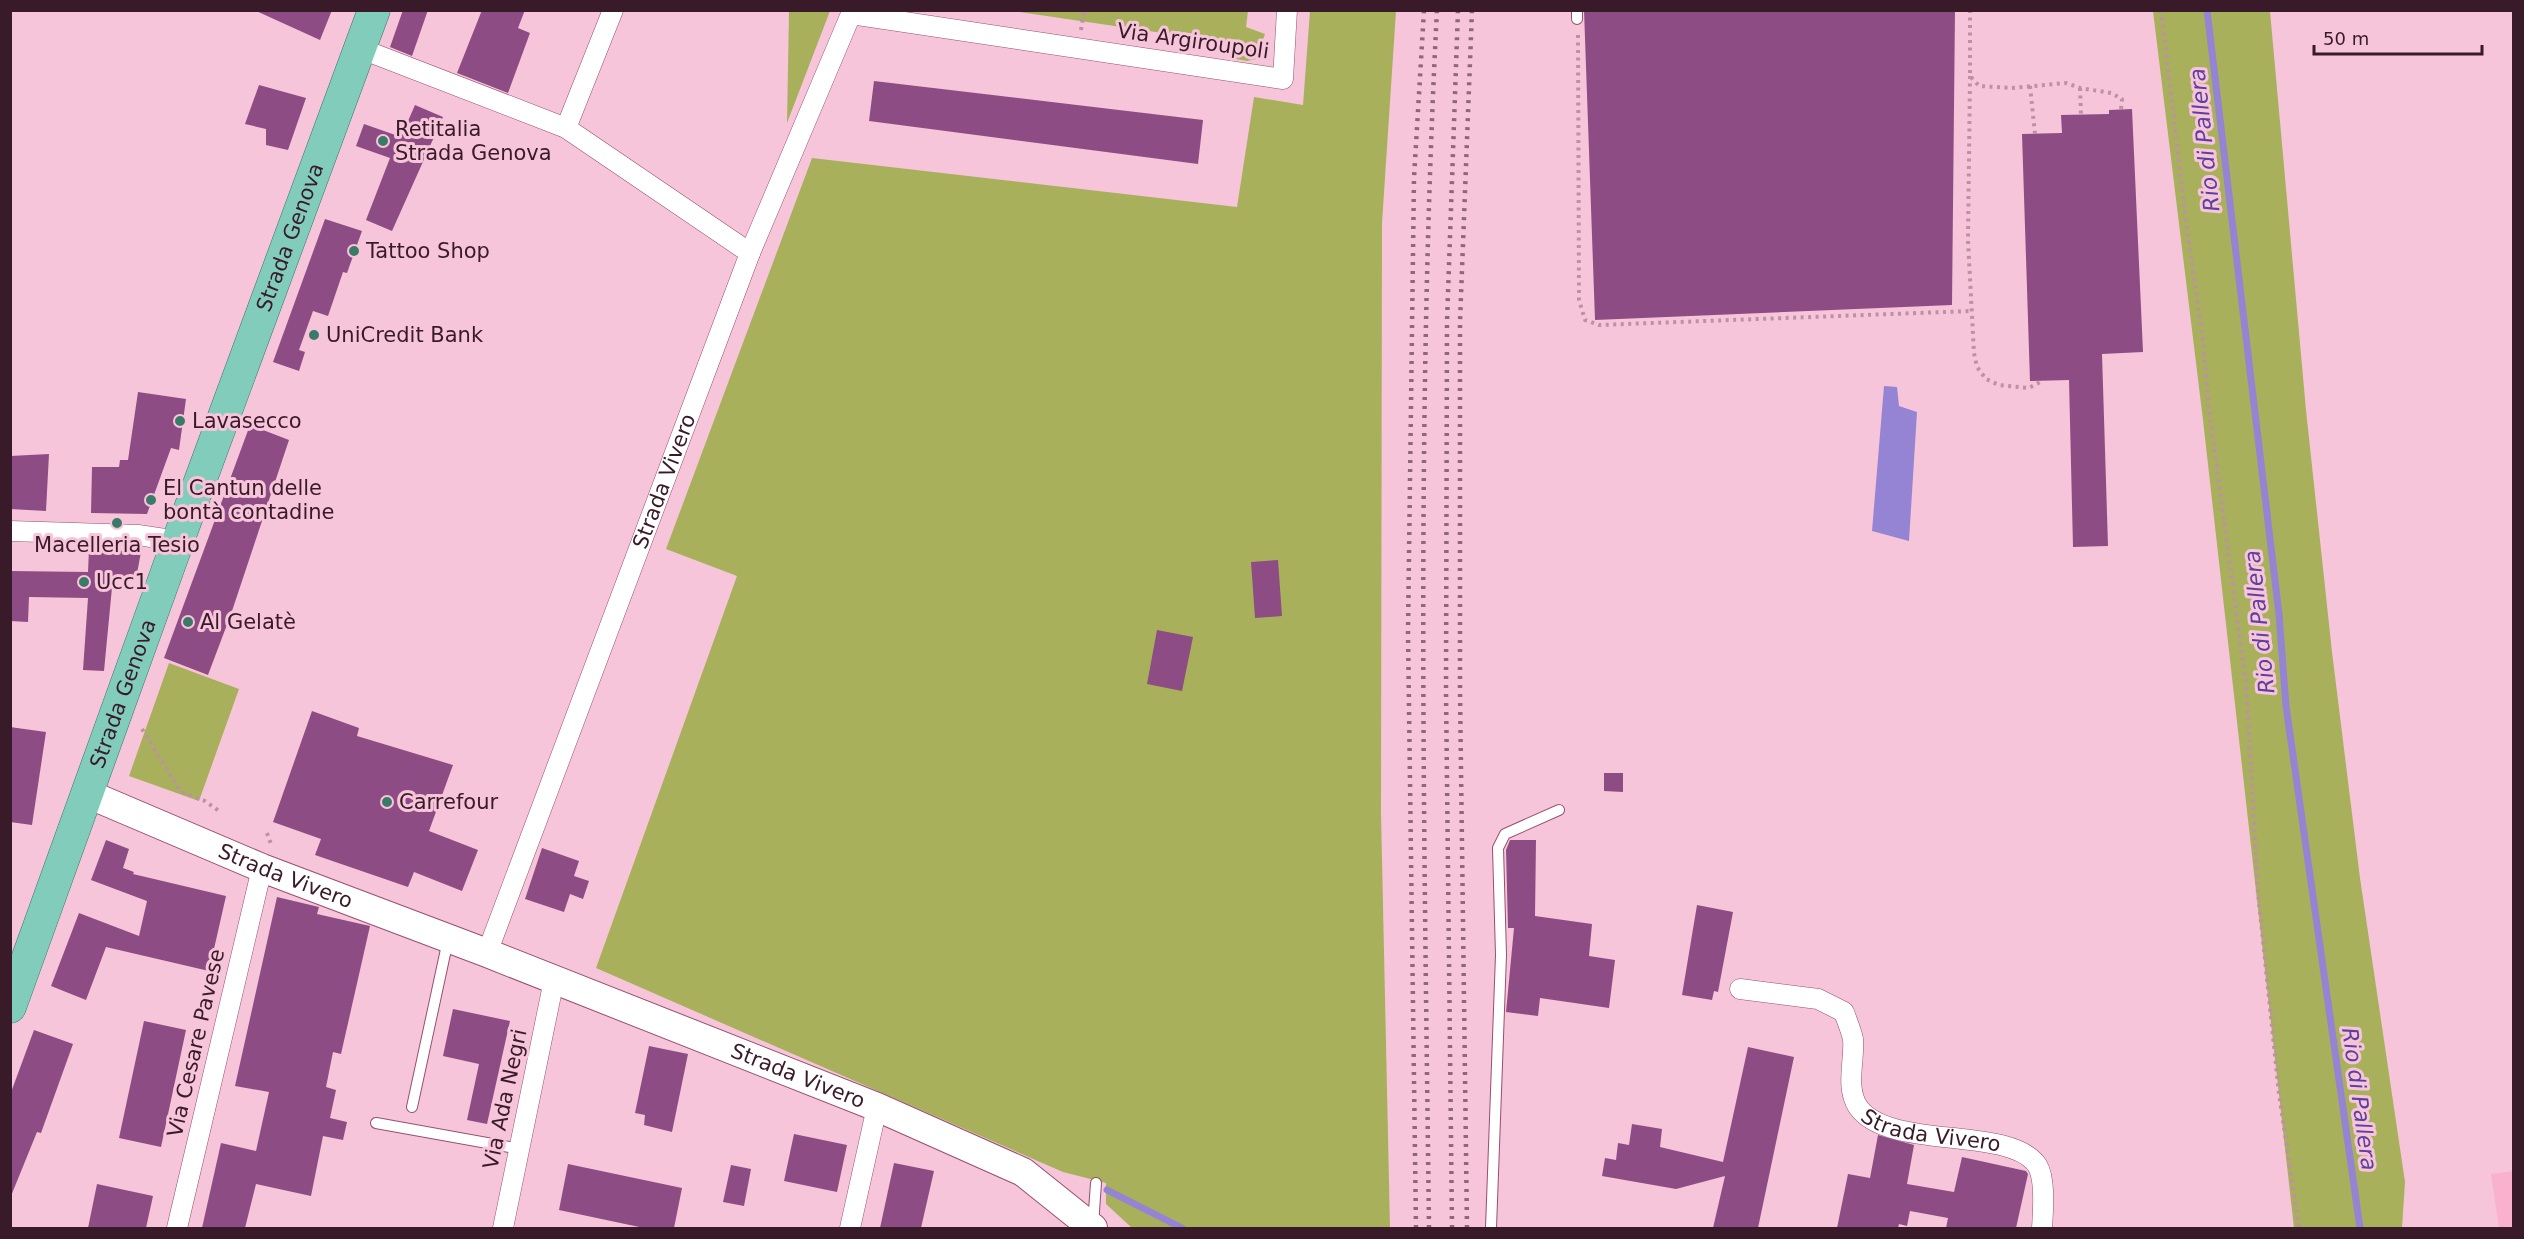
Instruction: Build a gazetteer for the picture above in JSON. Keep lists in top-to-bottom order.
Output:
{
  "streets": {
    "main road": ["Strada Genova"],
    "street": [
      "Via Argiroupoli",
      "Strada Vivero",
      "Via Cesare Pavese",
      "Via Ada Negri"
    ]
  },
  "crossings": [
    ["Via Argiroupoli", "Strada Vivero"],
    ["Strada Genova", "Strada Vivero"],
    ["Strada Vivero", "Via Cesare Pavese"],
    ["Strada Vivero", "Via Ada Negri"]
  ],
  "water": ["Rio di Pallera"],
  "places": [
    "Retitalia Strada Genova",
    "Tattoo Shop",
    "UniCredit Bank",
    "Lavasecco",
    "El Cantun delle bontà contadine",
    "Macelleria Tesio",
    "Ucc1",
    "Al Gelatè",
    "Carrefour"
  ],
  "scale_bar": "50 m"
}
